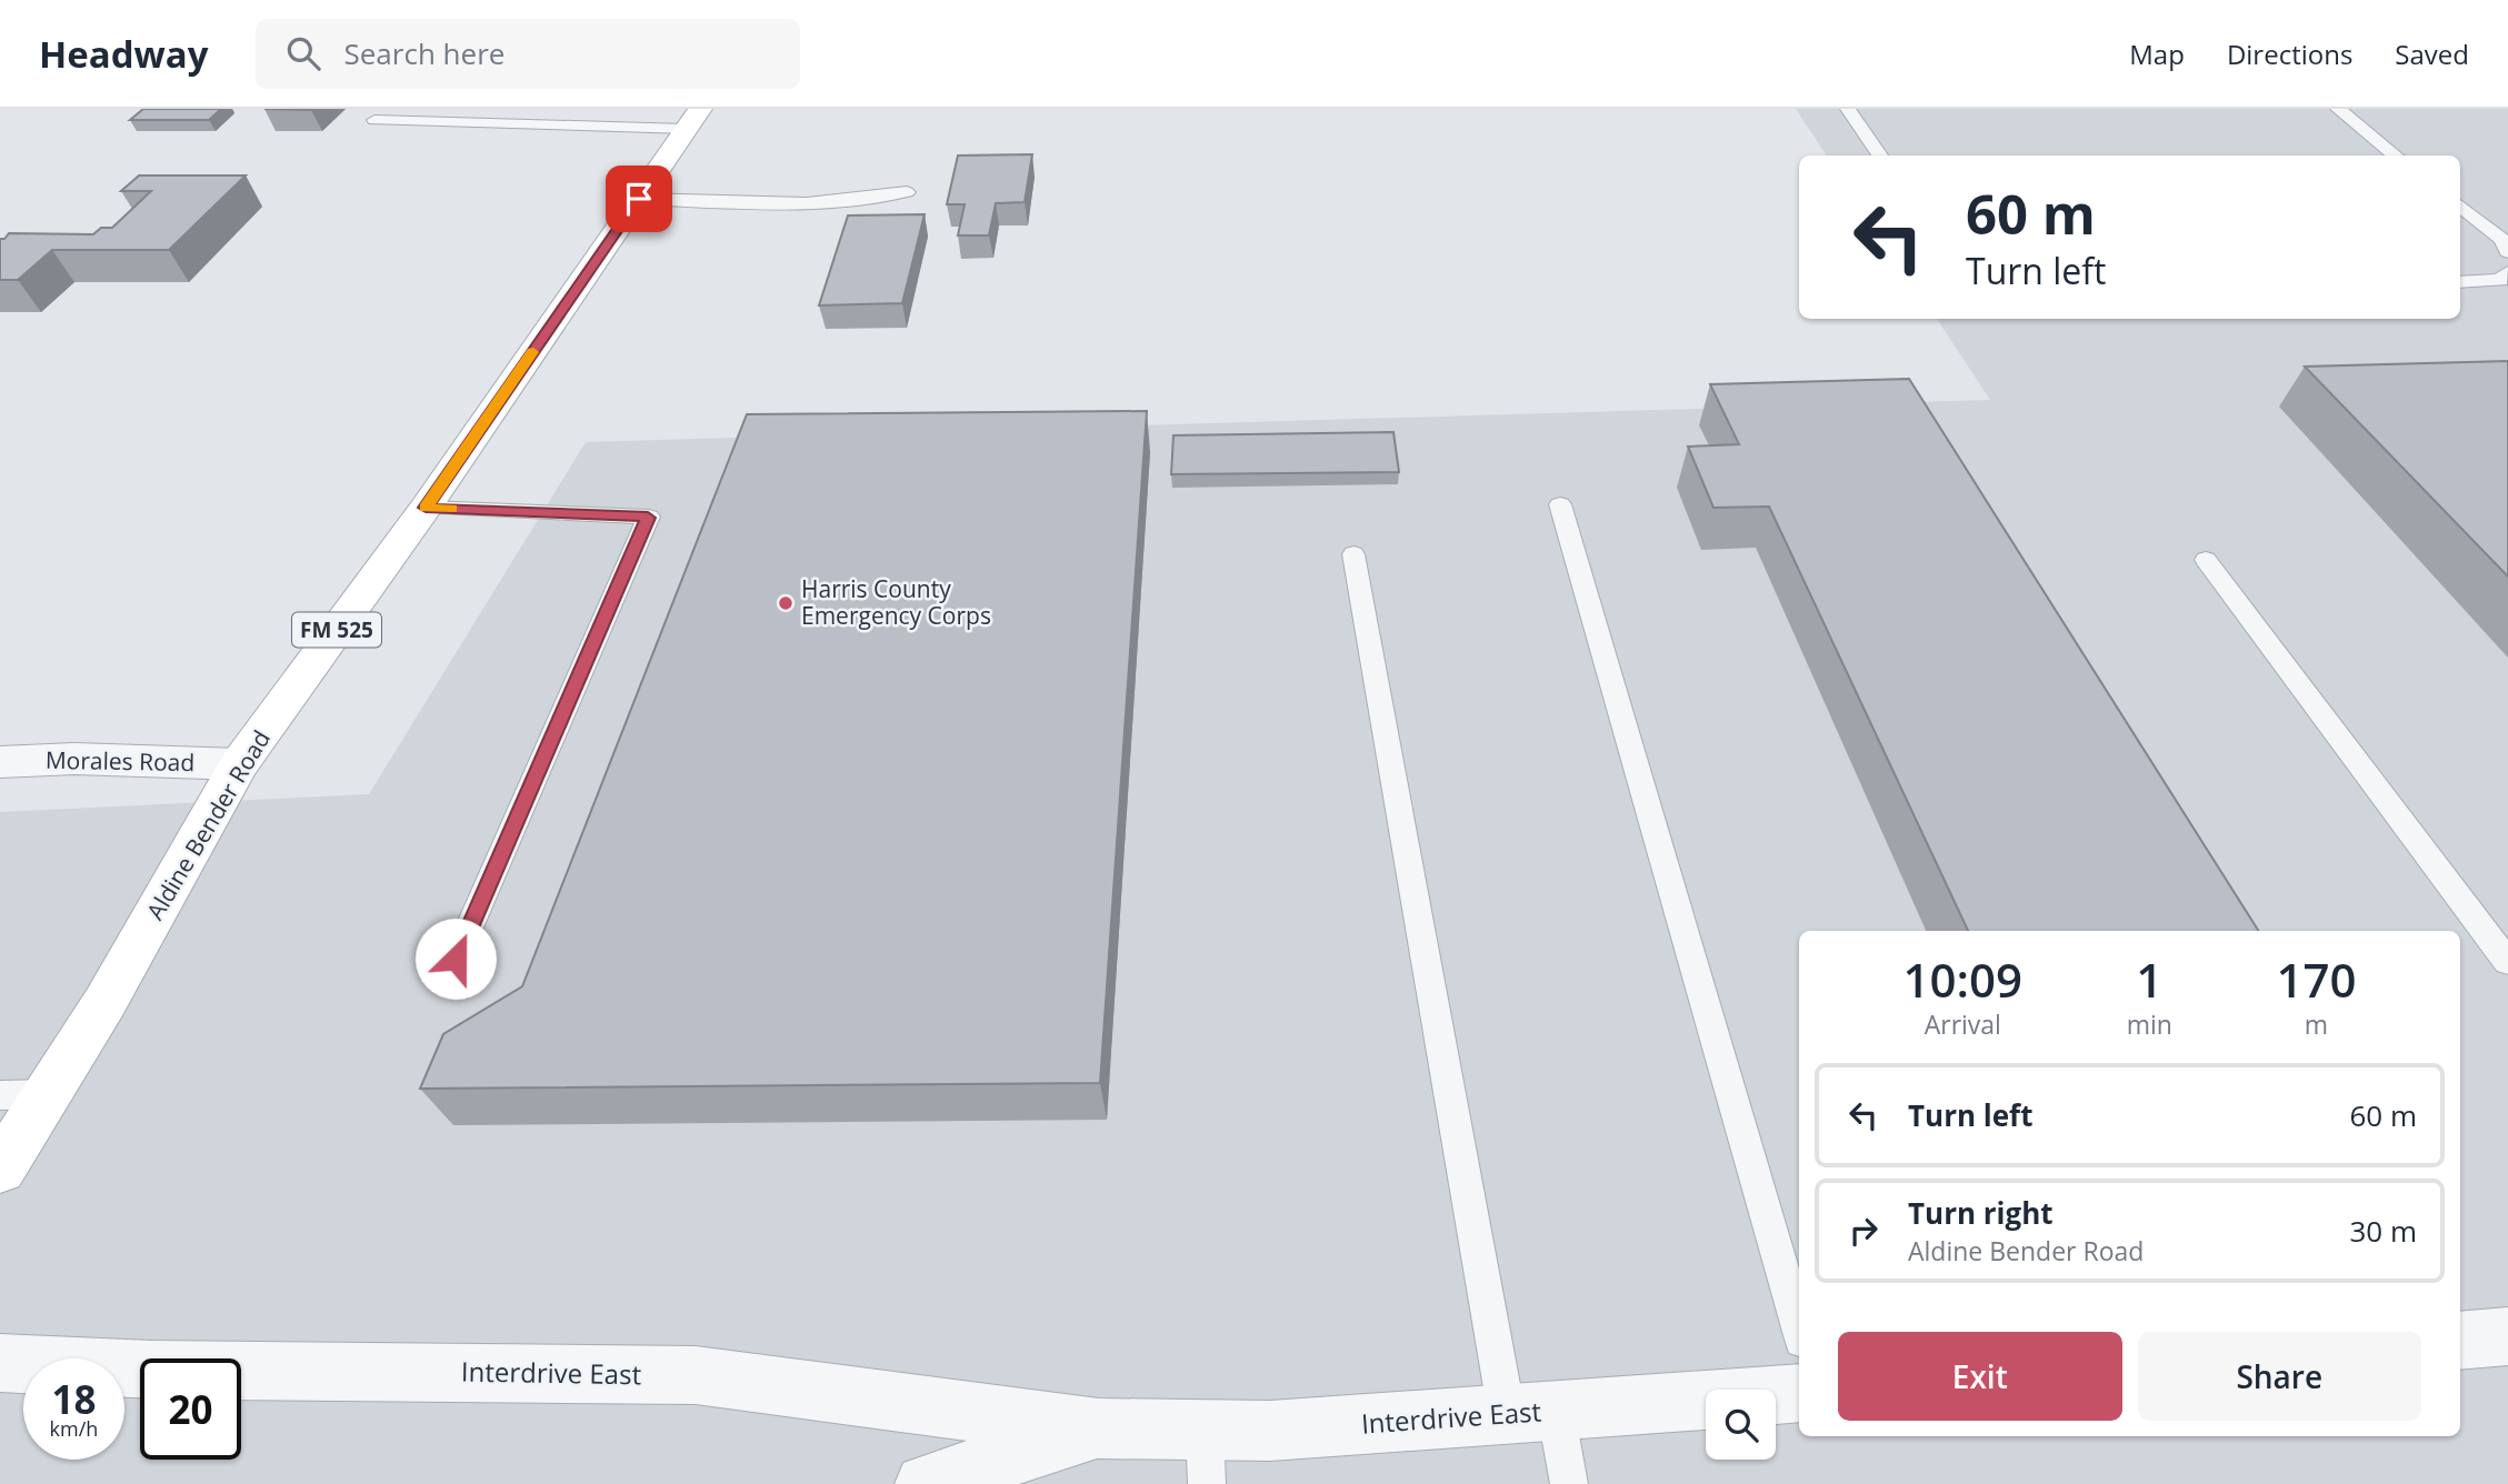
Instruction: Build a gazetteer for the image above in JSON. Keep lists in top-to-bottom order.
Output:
{
  "streets": {
    "main road": ["FM 525", "Aldine Bender Road"],
    "street": ["Morales Road", "Interdrive East"]
  },
  "crossings": [
    ["Morales Road", "Aldine Bender Road"]
  ],
  "places": ["Harris County Emergency Corps"],
  "page": {
    "header": "Headway",
    "search": "Search here",
    "nav": ["Map", "Directions", "Saved"],
    "turn": ["60 m", "Turn left"],
    "eta": [
      "10:09",
      "Arrival",
      "1",
      "min",
      "170",
      "m"
    ],
    "list": [
      {
        "name": "Turn left",
        "value": "60 m"
      },
      {
        "name": "Turn right",
        "note": "Aldine Bender Road",
        "value": "30 m"
      }
    ],
    "buttons": ["Exit", "Share"],
    "speed": "18 km/h",
    "limit": "20"
  }
}
